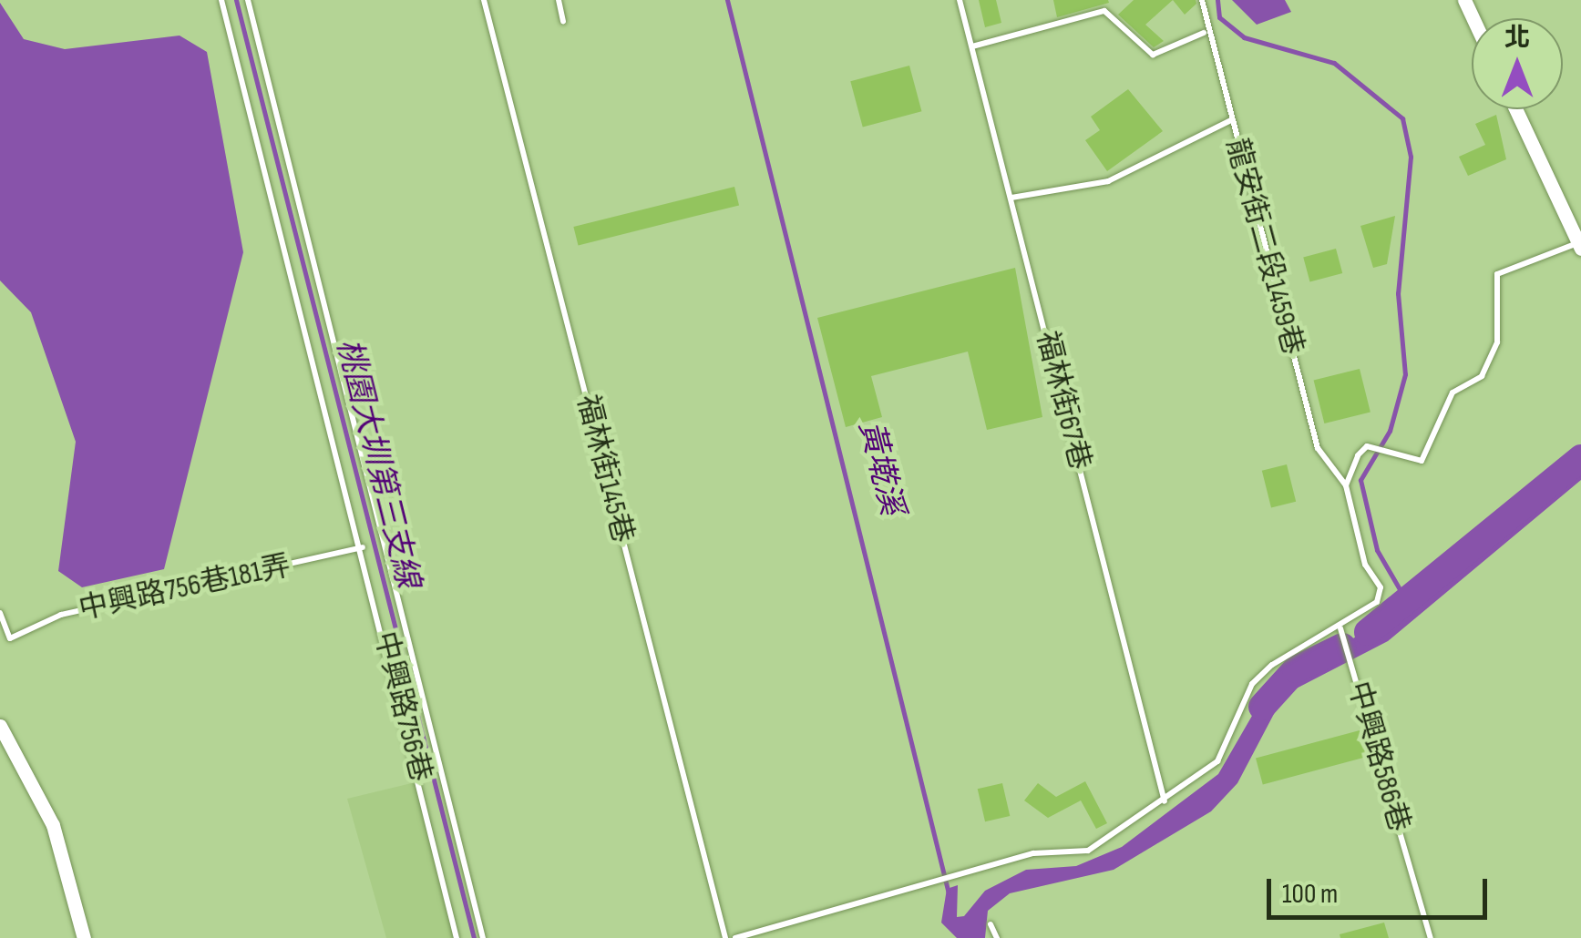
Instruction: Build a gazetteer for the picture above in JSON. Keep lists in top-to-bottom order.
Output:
{
  "streets": {
    "lane": [
      "龍安街二段1459巷",
      "福林街67巷",
      "福林街145巷",
      "中興路756巷181弄",
      "中興路756巷",
      "中興路586巷"
    ]
  },
  "crossings": [
    ["中興路756巷181弄", "中興路756巷"]
  ],
  "water": ["桃園大圳第三支線", "黃墘溪"],
  "scale_bar": "100 m",
  "north": "top"
}
